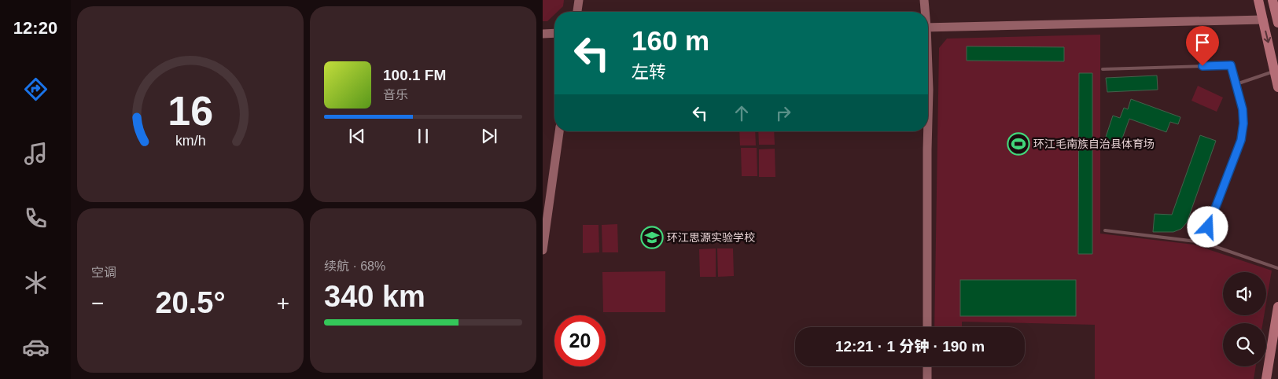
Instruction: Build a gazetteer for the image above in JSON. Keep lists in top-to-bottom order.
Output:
{
  "places": {
    "sports": ["环江毛南族自治县体育场"],
    "school or university": ["环江思源实验学校"]
  },
  "page": {
    "tabs": "12:20",
    "turn": ["160 m", "左转"],
    "song": ["100.1 FM", "音乐"],
    "tile": [
      "空调",
      ["续航 · 68%", "340 km"]
    ],
    "heat": ["−", "20.5°", "+"],
    "limit": "20",
    "trip": "12:21 · 1 分钟 · 190 m",
    "gauge": ["16", "km/h"]
  }
}
